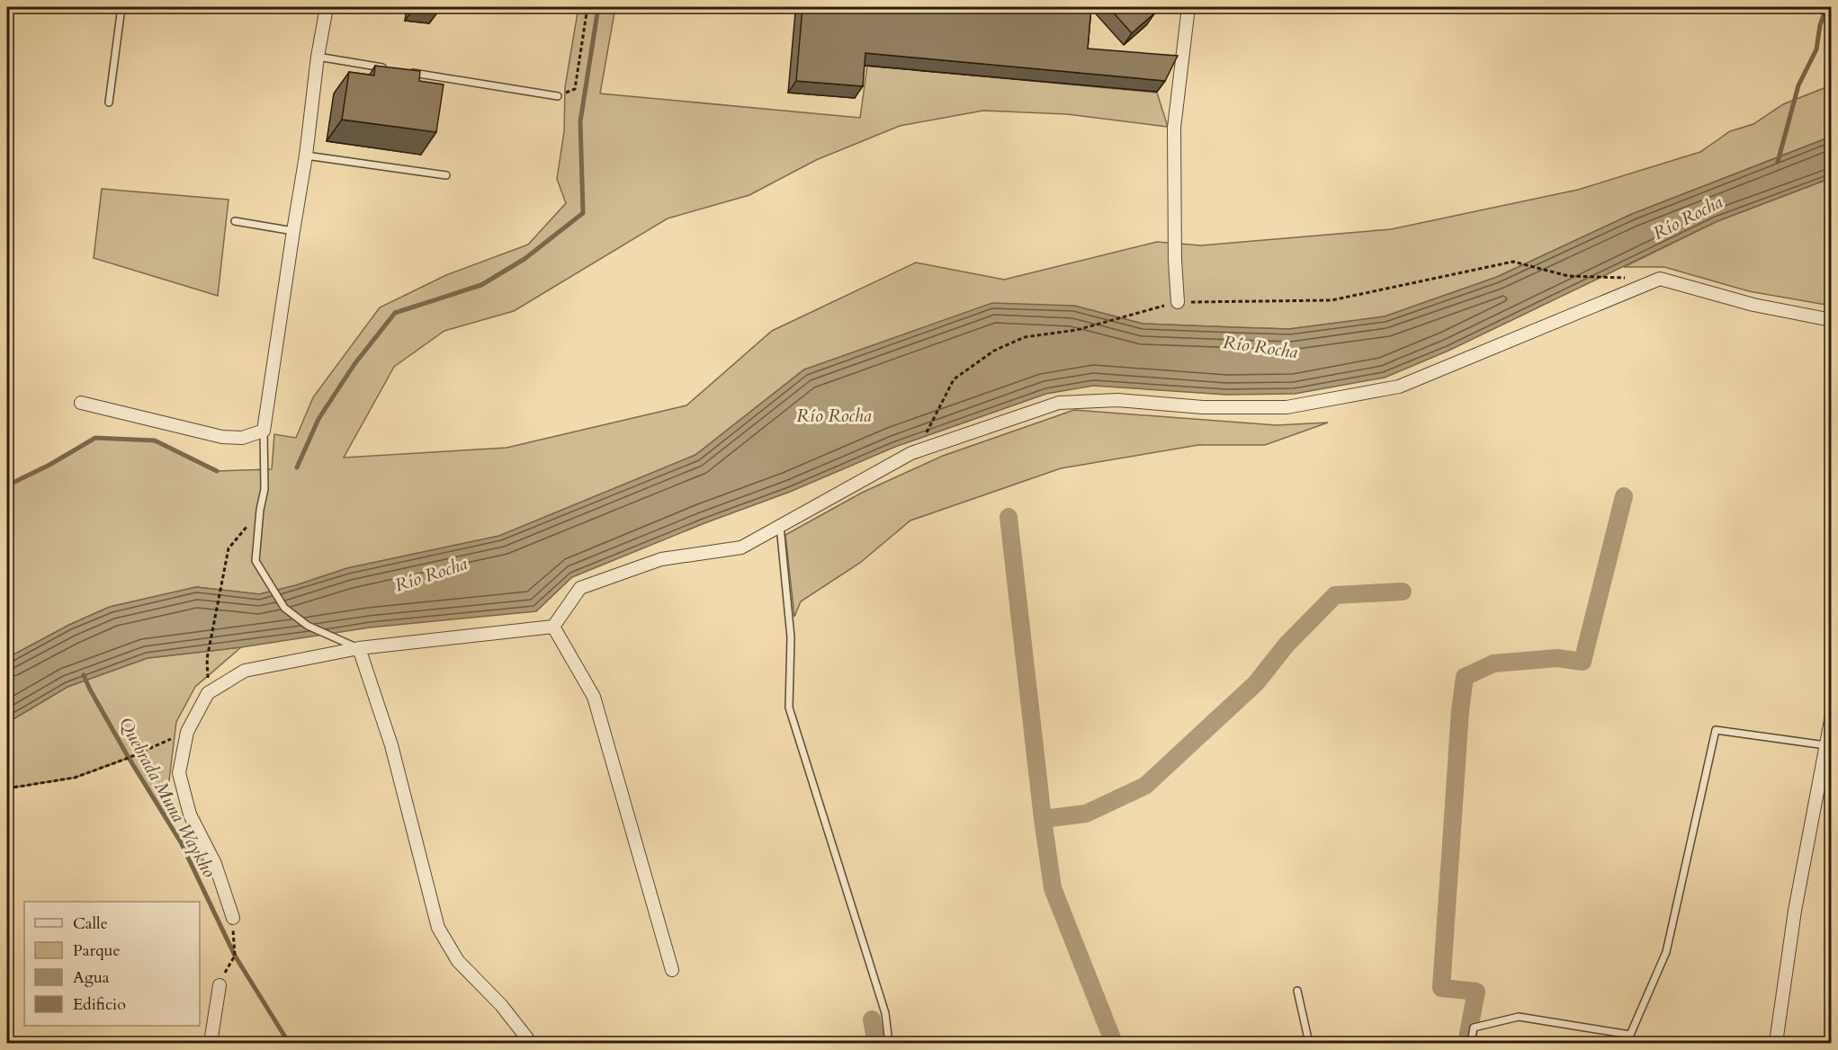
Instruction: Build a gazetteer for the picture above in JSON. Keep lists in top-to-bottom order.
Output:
{
  "water": ["Río Rocha", "Quebrada Muna Waykho"],
  "legend": [
    "Calle",
    "Parque",
    "Agua",
    "Edificio"
  ]
}
